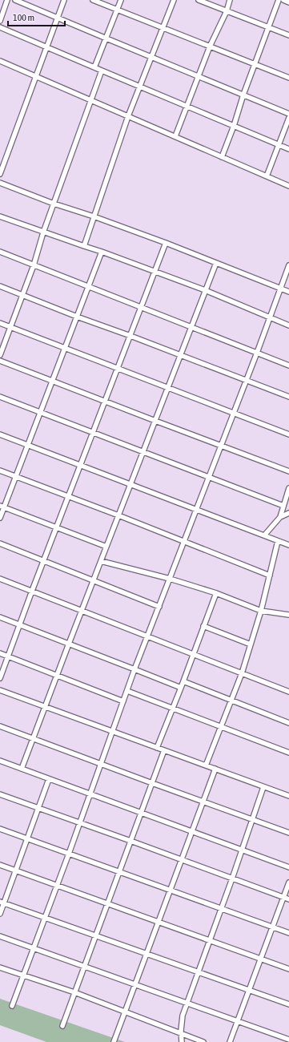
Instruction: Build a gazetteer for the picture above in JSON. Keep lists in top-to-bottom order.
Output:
{
  "scale_bar": "100 m"
}
